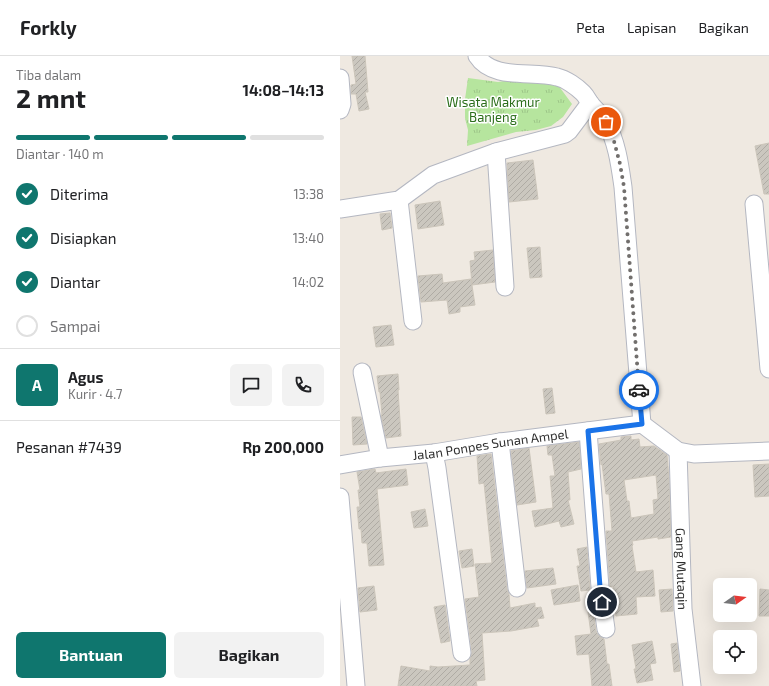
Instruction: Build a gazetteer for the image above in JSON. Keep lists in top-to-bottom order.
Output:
{
  "streets": {
    "street": ["Jalan Ponpes Sunan Ampel", "Gang Mutaqin"]
  },
  "parks": ["Wisata Makmur Banjeng"],
  "north": "right",
  "page": {
    "header": "Forkly",
    "nav": ["Peta", "Lapisan", "Bagikan"],
    "heading": ["2 mnt", "Tiba dalam", "14:08–14:13"],
    "panel": [
      "Agus",
      "Kurir · 4.7",
      "Pesanan #7439",
      "Rp 200,000"
    ],
    "bar": "Diantar · 140 m",
    "list": [
      ["Diterima", "13:38"],
      ["Disiapkan", "13:40"],
      ["Diantar", "14:02"],
      "Sampai"
    ],
    "round": "A",
    "buttons": ["Bantuan", "Bagikan"]
  }
}
